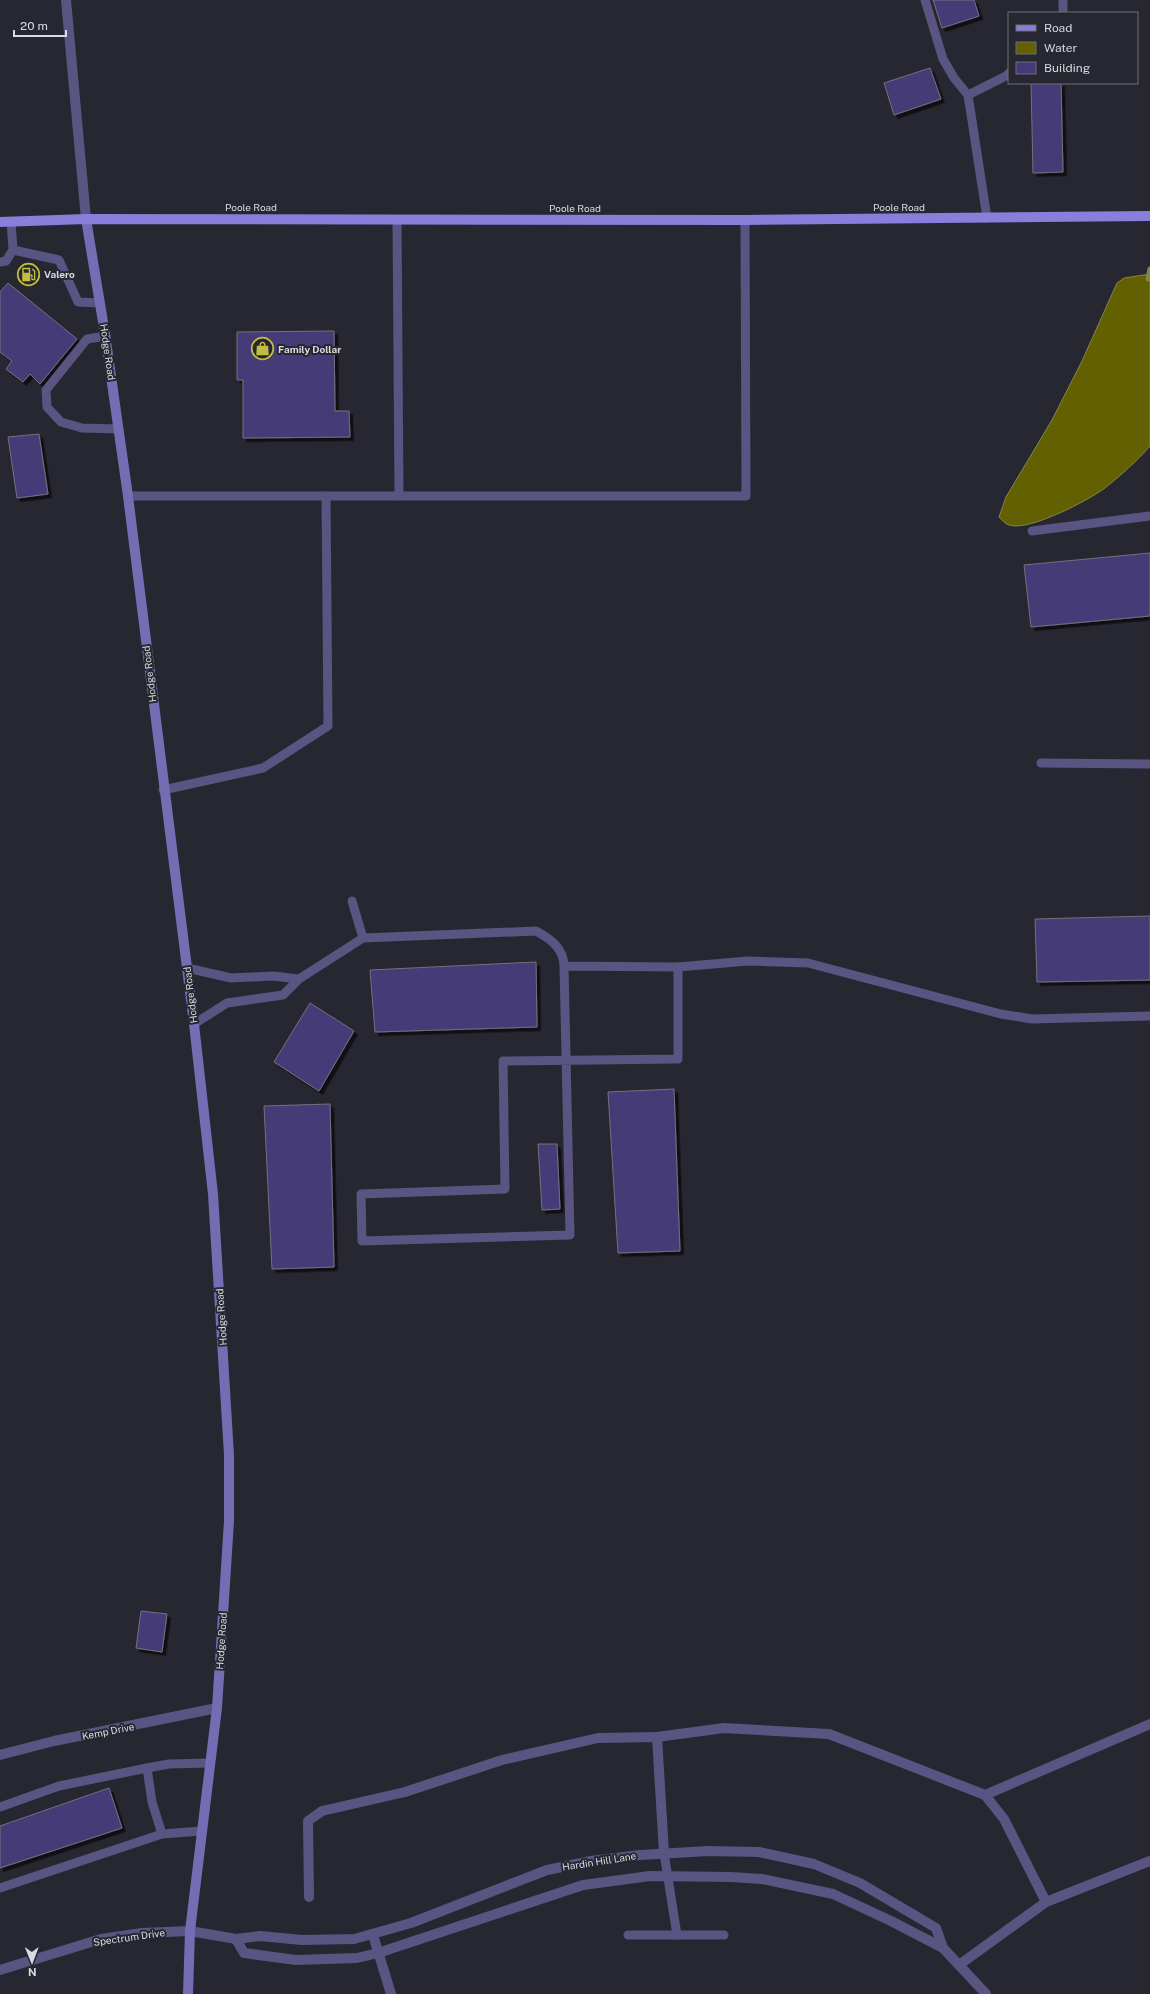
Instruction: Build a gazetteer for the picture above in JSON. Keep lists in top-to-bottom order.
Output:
{
  "streets": {
    "main road": ["Poole Road", "Hodge Road"],
    "street": ["Kemp Drive", "Hardin Hill Lane", "Spectrum Drive"]
  },
  "crossings": [
    ["Poole Road", "Hodge Road"],
    ["Hodge Road", "Kemp Drive"],
    ["Hodge Road", "Hardin Hill Lane"],
    ["Hodge Road", "Spectrum Drive"],
    ["Hardin Hill Lane", "Spectrum Drive"]
  ],
  "places": {
    "fuel station": ["Valero"],
    "shop": ["Family Dollar"]
  },
  "legend": ["Road", "Water", "Building"],
  "scale_bar": "20 m",
  "north": "bottom"
}
